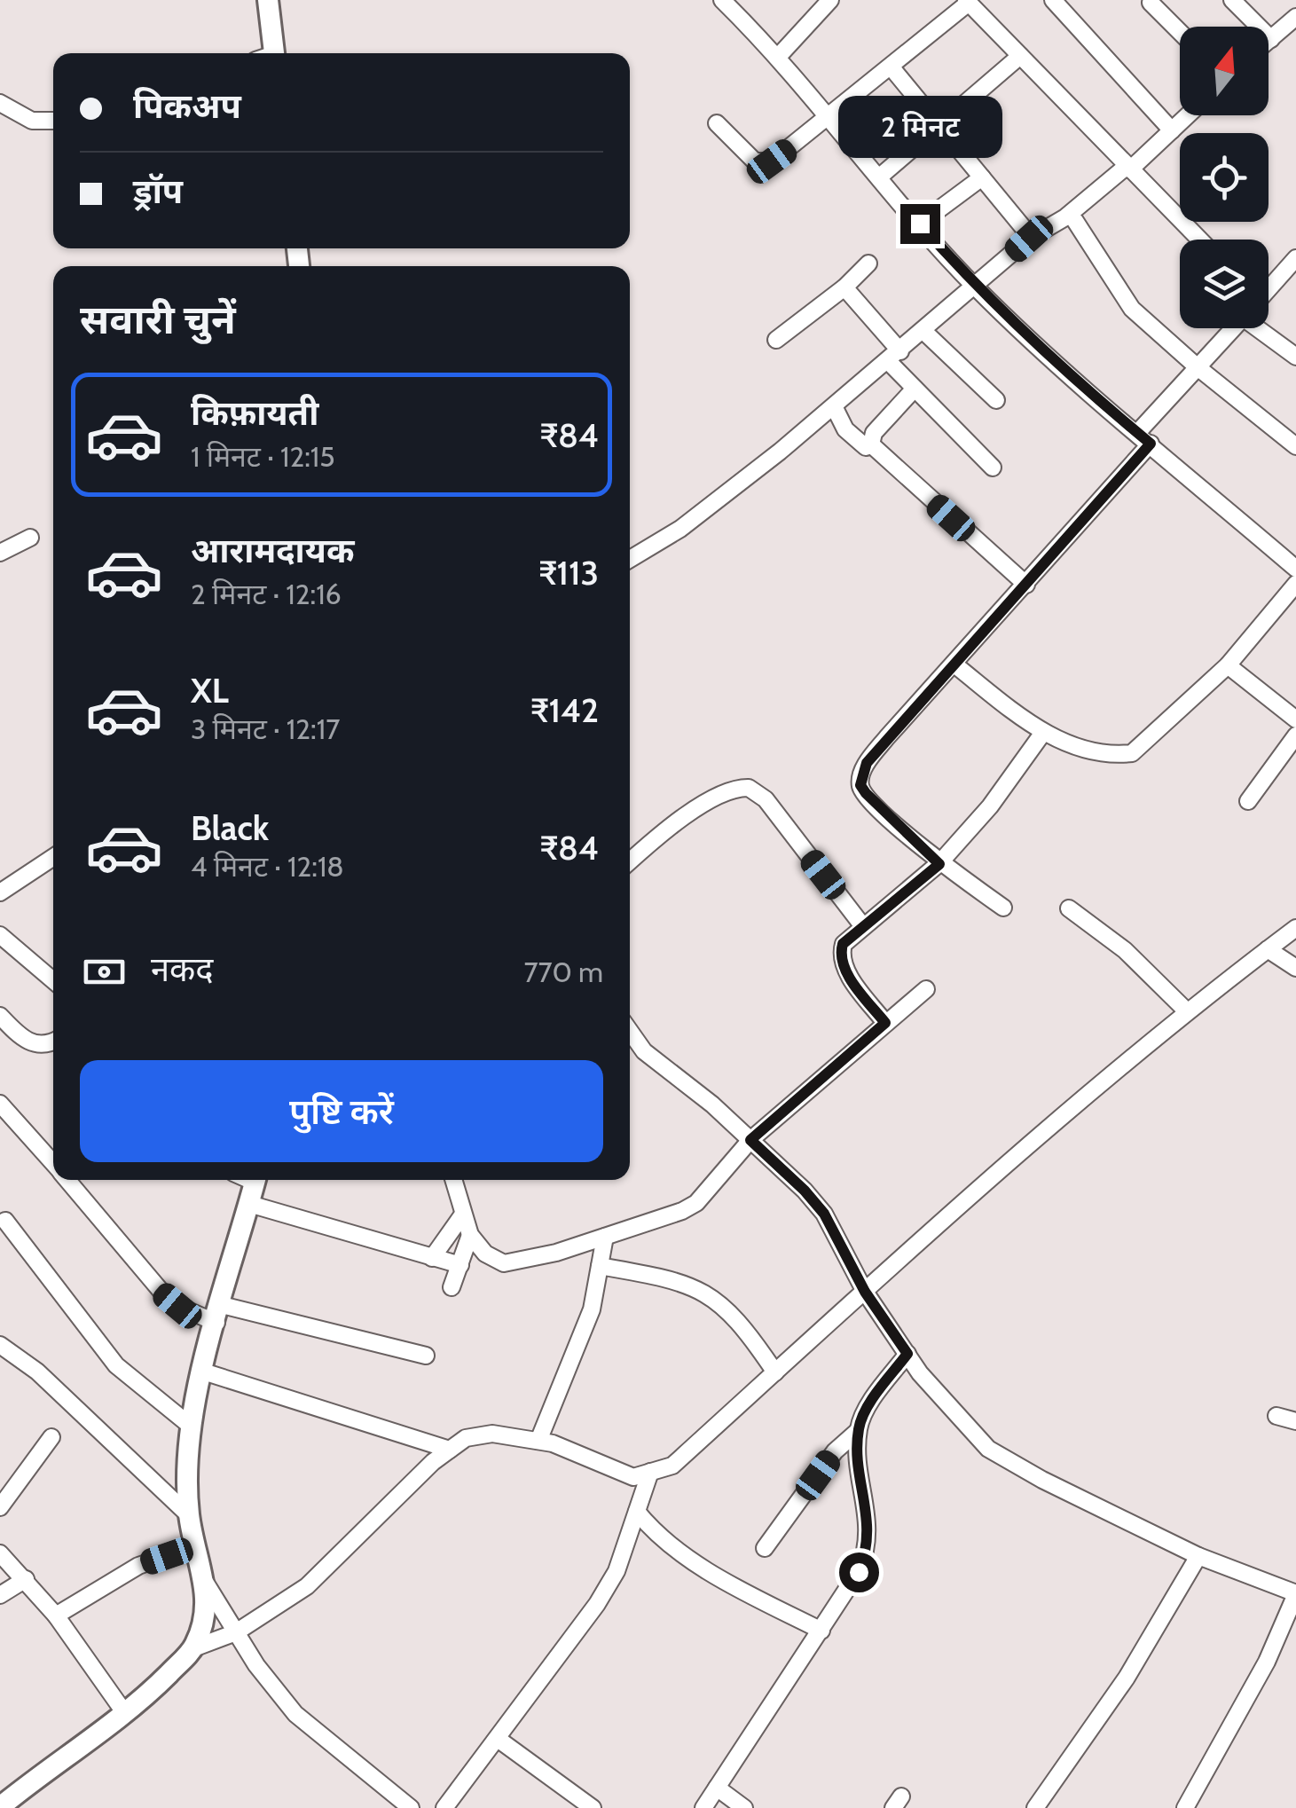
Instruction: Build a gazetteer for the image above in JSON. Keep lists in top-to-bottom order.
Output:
{
  "north": "top",
  "page": {
    "banner": ["पिकअप", "ड्रॉप"],
    "bubble": "2 मिनट",
    "heading": "सवारी चुनें",
    "list": [
      {
        "name": "किफ़ायती",
        "note": "1 मिनट · 12:15",
        "value": "₹84"
      },
      {
        "name": "आरामदायक",
        "note": "2 मिनट · 12:16",
        "value": "₹113"
      },
      {
        "name": "XL",
        "note": "3 मिनट · 12:17",
        "value": "₹142"
      },
      {
        "name": "Black",
        "note": "4 मिनट · 12:18",
        "value": "₹84"
      }
    ],
    "pay": ["नकद", "770 m"],
    "buttons": "पुष्टि करें"
  }
}
